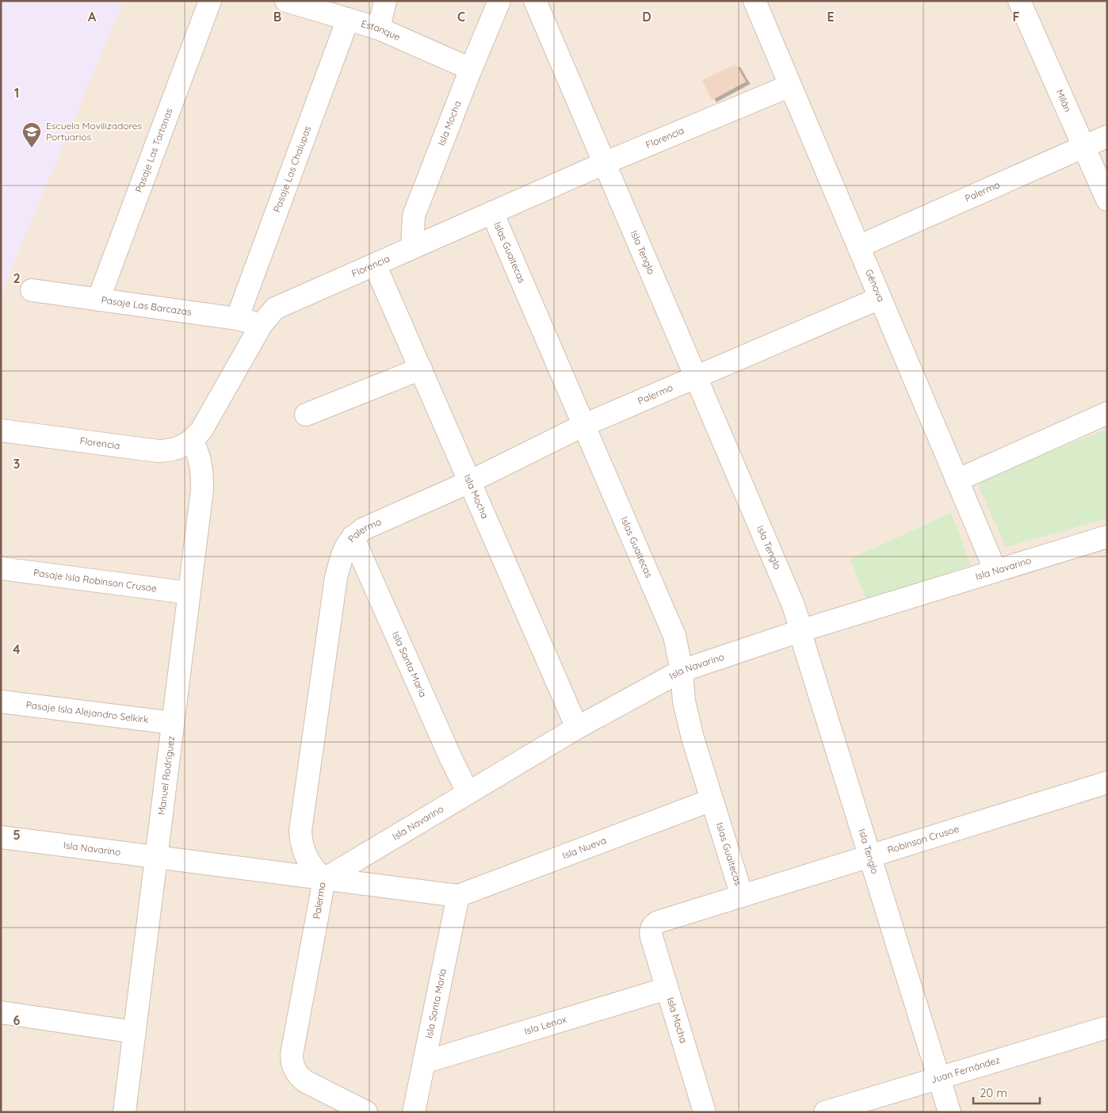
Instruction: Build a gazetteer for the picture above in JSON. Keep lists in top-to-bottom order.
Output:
{
  "streets": {
    "street": [
      "Estanque",
      "Milán",
      "Isla Mocha",
      "Florencia",
      "Pasaje Las Tartanas",
      "Pasaje Las Chalupas",
      "Palermo",
      "Isla Tenglo",
      "Islas Guaitecas",
      "Génova",
      "Pasaje Las Barcazas",
      "Isla Navarino",
      "Pasaje Isla Robinson Crusoe",
      "Isla Santa María",
      "Pasaje Isla Alejandro Selkirk",
      "Manuel Rodríguez",
      "Robinson Crusoe",
      "Isla Nueva",
      "Isla Lenox",
      "Juan Fernández"
    ]
  },
  "crossings": [
    ["Estanque", "Isla Mocha"],
    ["Estanque", "Pasaje Las Chalupas"],
    ["Milán", "Palermo"],
    ["Isla Mocha", "Florencia"],
    ["Isla Mocha", "Palermo"],
    ["Isla Mocha", "Isla Navarino"],
    ["Isla Mocha", "Robinson Crusoe"],
    ["Isla Mocha", "Isla Lenox"],
    ["Florencia", "Isla Tenglo"],
    ["Florencia", "Islas Guaitecas"],
    ["Florencia", "Génova"],
    ["Florencia", "Pasaje Las Barcazas"],
    ["Florencia", "Manuel Rodríguez"],
    ["Pasaje Las Tartanas", "Pasaje Las Barcazas"],
    ["Pasaje Las Chalupas", "Pasaje Las Barcazas"],
    ["Palermo", "Isla Tenglo"],
    ["Palermo", "Islas Guaitecas"],
    ["Palermo", "Génova"],
    ["Palermo", "Isla Navarino"],
    ["Palermo", "Isla Santa María"],
    ["Isla Tenglo", "Isla Navarino"],
    ["Isla Tenglo", "Robinson Crusoe"],
    ["Isla Tenglo", "Juan Fernández"],
    ["Islas Guaitecas", "Isla Navarino"],
    ["Islas Guaitecas", "Robinson Crusoe"],
    ["Islas Guaitecas", "Isla Nueva"],
    ["Génova", "Isla Navarino"],
    ["Isla Navarino", "Isla Santa María"],
    ["Isla Navarino", "Manuel Rodríguez"],
    ["Isla Navarino", "Isla Nueva"],
    ["Pasaje Isla Robinson Crusoe", "Manuel Rodríguez"],
    ["Isla Santa María", "Isla Nueva"],
    ["Isla Santa María", "Isla Lenox"],
    ["Pasaje Isla Alejandro Selkirk", "Manuel Rodríguez"]
  ],
  "places": {
    "school or university": ["Escuela Movilizadores Portuarios"]
  },
  "scale_bar": "20 m",
  "grid": {
    "columns": [
      "A",
      "B",
      "C",
      "D",
      "E",
      "F"
    ],
    "rows": [
      "1",
      "2",
      "3",
      "4",
      "5",
      "6"
    ]
  }
}
